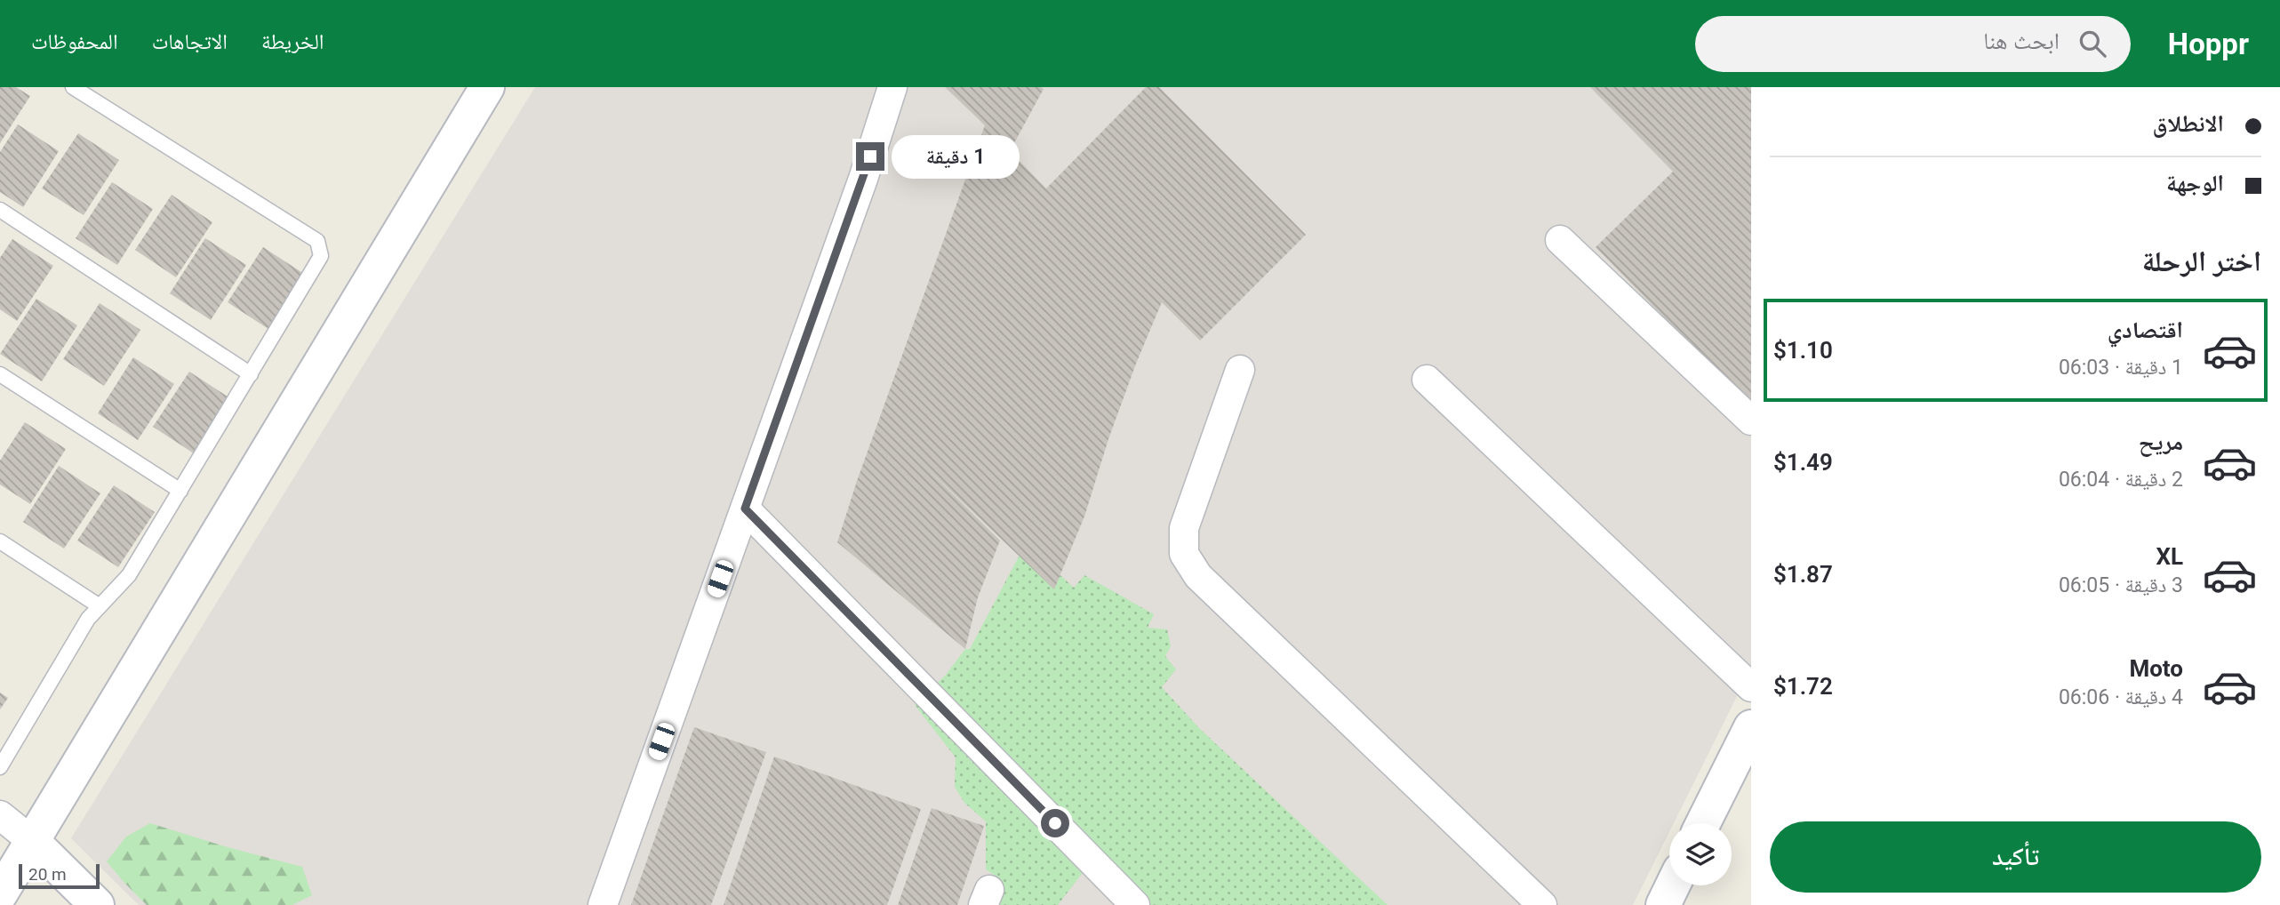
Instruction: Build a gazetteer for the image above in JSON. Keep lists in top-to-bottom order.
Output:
{
  "scale_bar": "20 m",
  "page": {
    "header": "Hoppr",
    "search": "ابحث هنا",
    "nav": ["الخريطة", "الاتجاهات", "المحفوظات"],
    "banner": ["الانطلاق", "الوجهة"],
    "bubble": "1 دقيقة",
    "heading": "اختر الرحلة",
    "list": [
      {
        "name": "اقتصادي",
        "note": "1 دقيقة · 06:03",
        "value": "$1.10"
      },
      {
        "name": "مريح",
        "note": "2 دقيقة · 06:04",
        "value": "$1.49"
      },
      {
        "name": "XL",
        "note": "3 دقيقة · 06:05",
        "value": "$1.87"
      },
      {
        "name": "Moto",
        "note": "4 دقيقة · 06:06",
        "value": "$1.72"
      }
    ],
    "buttons": "تأكيد",
    "scale": "20 m"
  }
}
